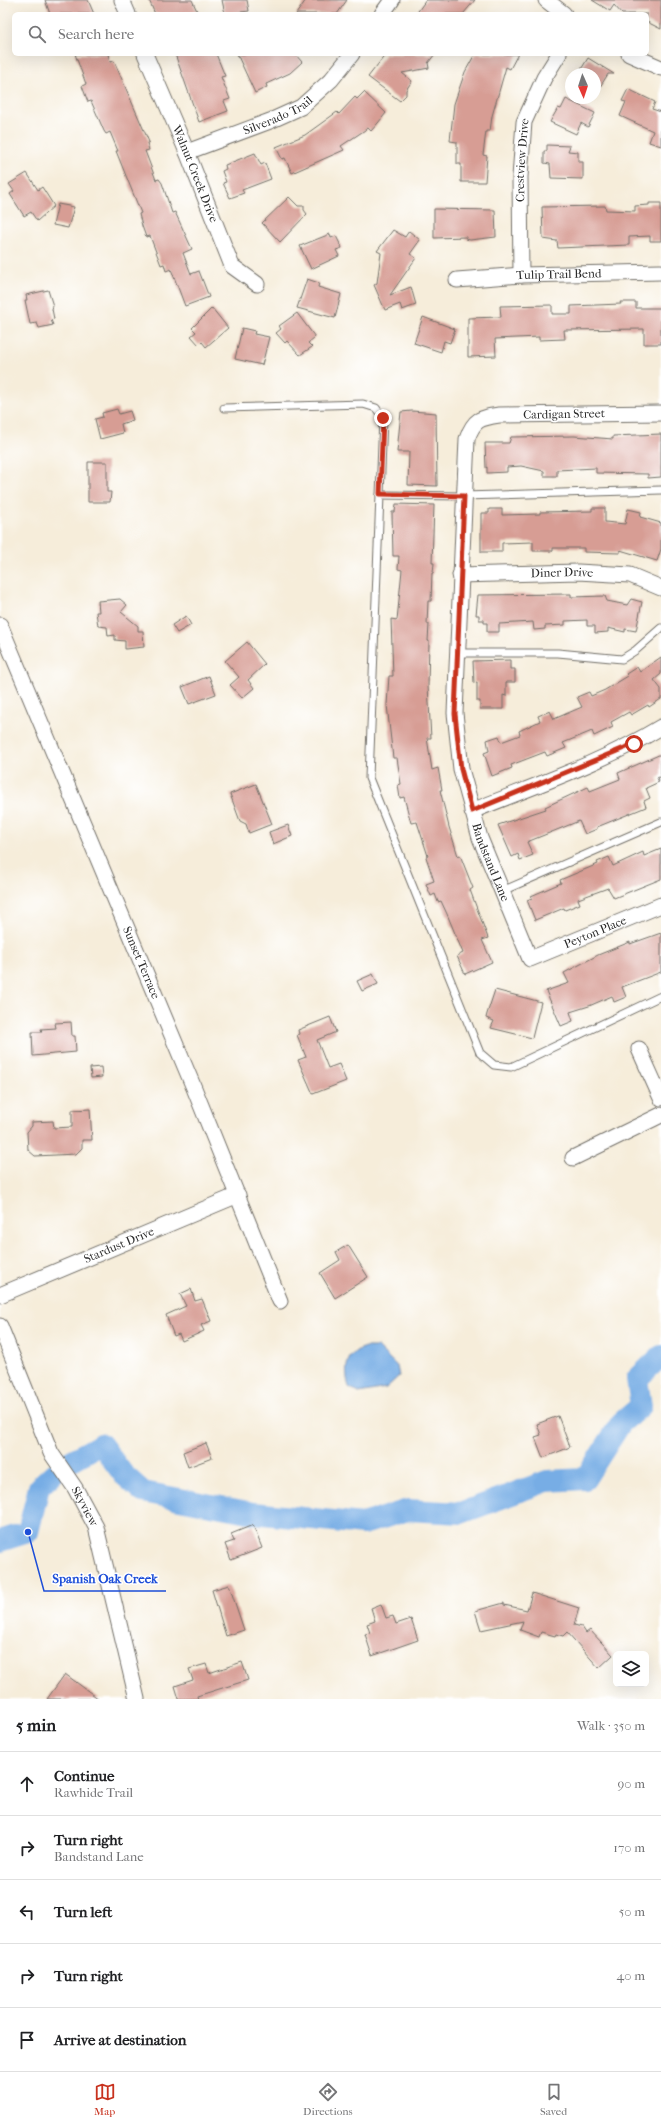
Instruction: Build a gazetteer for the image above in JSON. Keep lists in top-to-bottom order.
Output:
{
  "streets": {
    "street": [
      "Silverado Trail",
      "Crestview Drive",
      "Walnut Creek Drive",
      "Tulip Trail Bend",
      "Cardigan Street",
      "Diner Drive",
      "Bandstand Lane",
      "Peyton Place",
      "Sunset Terrace",
      "Stardust Drive",
      "Skyview"
    ]
  },
  "crossings": [
    ["Silverado Trail", "Walnut Creek Drive"],
    ["Crestview Drive", "Tulip Trail Bend"],
    ["Cardigan Street", "Bandstand Lane"],
    ["Diner Drive", "Bandstand Lane"],
    ["Bandstand Lane", "Peyton Place"],
    ["Sunset Terrace", "Stardust Drive"]
  ],
  "places": ["Spanish Oak Creek"],
  "north": "bottom",
  "page": {
    "search": "Search here",
    "heading": ["5 min", "Walk · 350 m"],
    "list": [
      ["Continue", "Rawhide Trail", "90 m"],
      ["Turn right", "Bandstand Lane", "170 m"],
      ["Turn left", "50 m"],
      ["Turn right", "40 m"],
      "Arrive at destination"
    ],
    "nav": ["Map", "Directions", "Saved"]
  }
}
